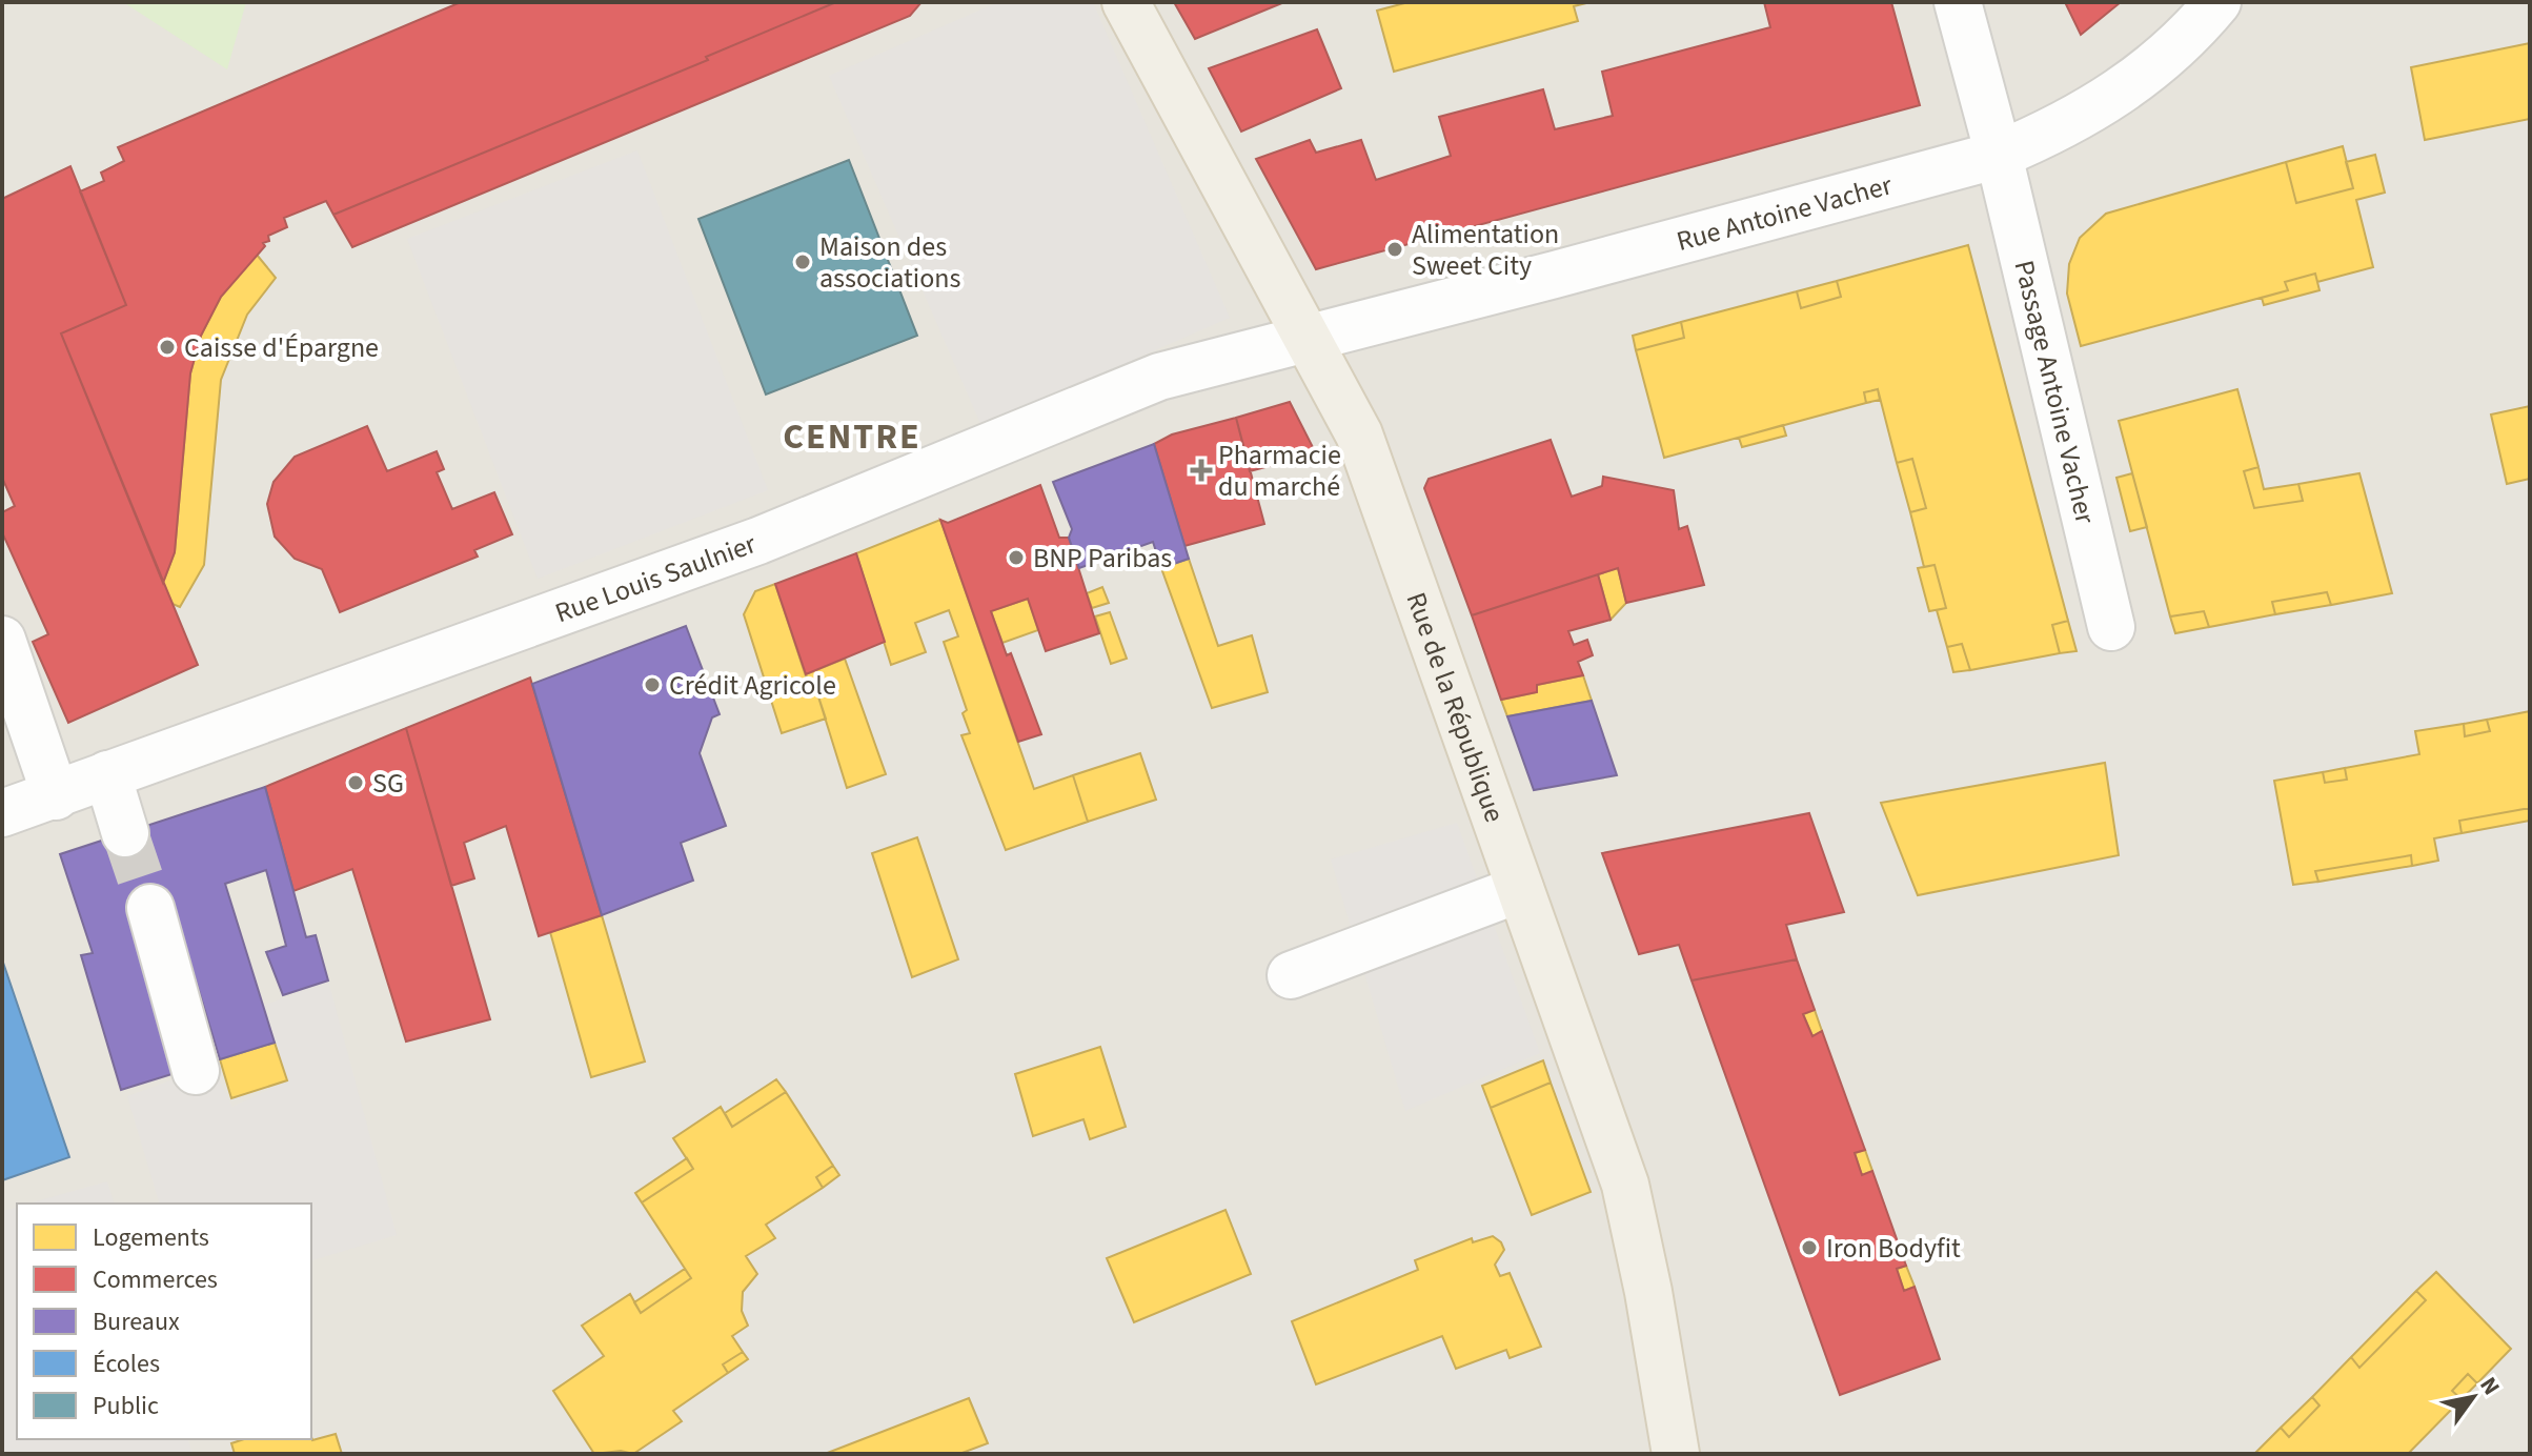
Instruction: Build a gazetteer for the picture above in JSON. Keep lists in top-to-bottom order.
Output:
{
  "streets": {
    "main road": ["Rue de la République"],
    "street": ["Rue Antoine Vacher", "Passage Antoine Vacher", "Rue Louis Saulnier"]
  },
  "crossings": [
    ["Rue Antoine Vacher", "Passage Antoine Vacher"],
    ["Rue Antoine Vacher", "Rue Louis Saulnier"],
    ["Rue Antoine Vacher", "Rue de la République"],
    ["Rue Louis Saulnier", "Rue de la République"]
  ],
  "districts": ["CENTRE"],
  "places": {
    "other": [
      "Alimentation Sweet City",
      "Maison des associations",
      "Caisse d'Épargne",
      "BNP Paribas",
      "Crédit Agricole",
      "SG",
      "Iron Bodyfit"
    ],
    "health": ["Pharmacie du marché"]
  },
  "legend": [
    "Logements",
    "Commerces",
    "Bureaux",
    "Écoles",
    "Public"
  ],
  "north": "top right"
}
